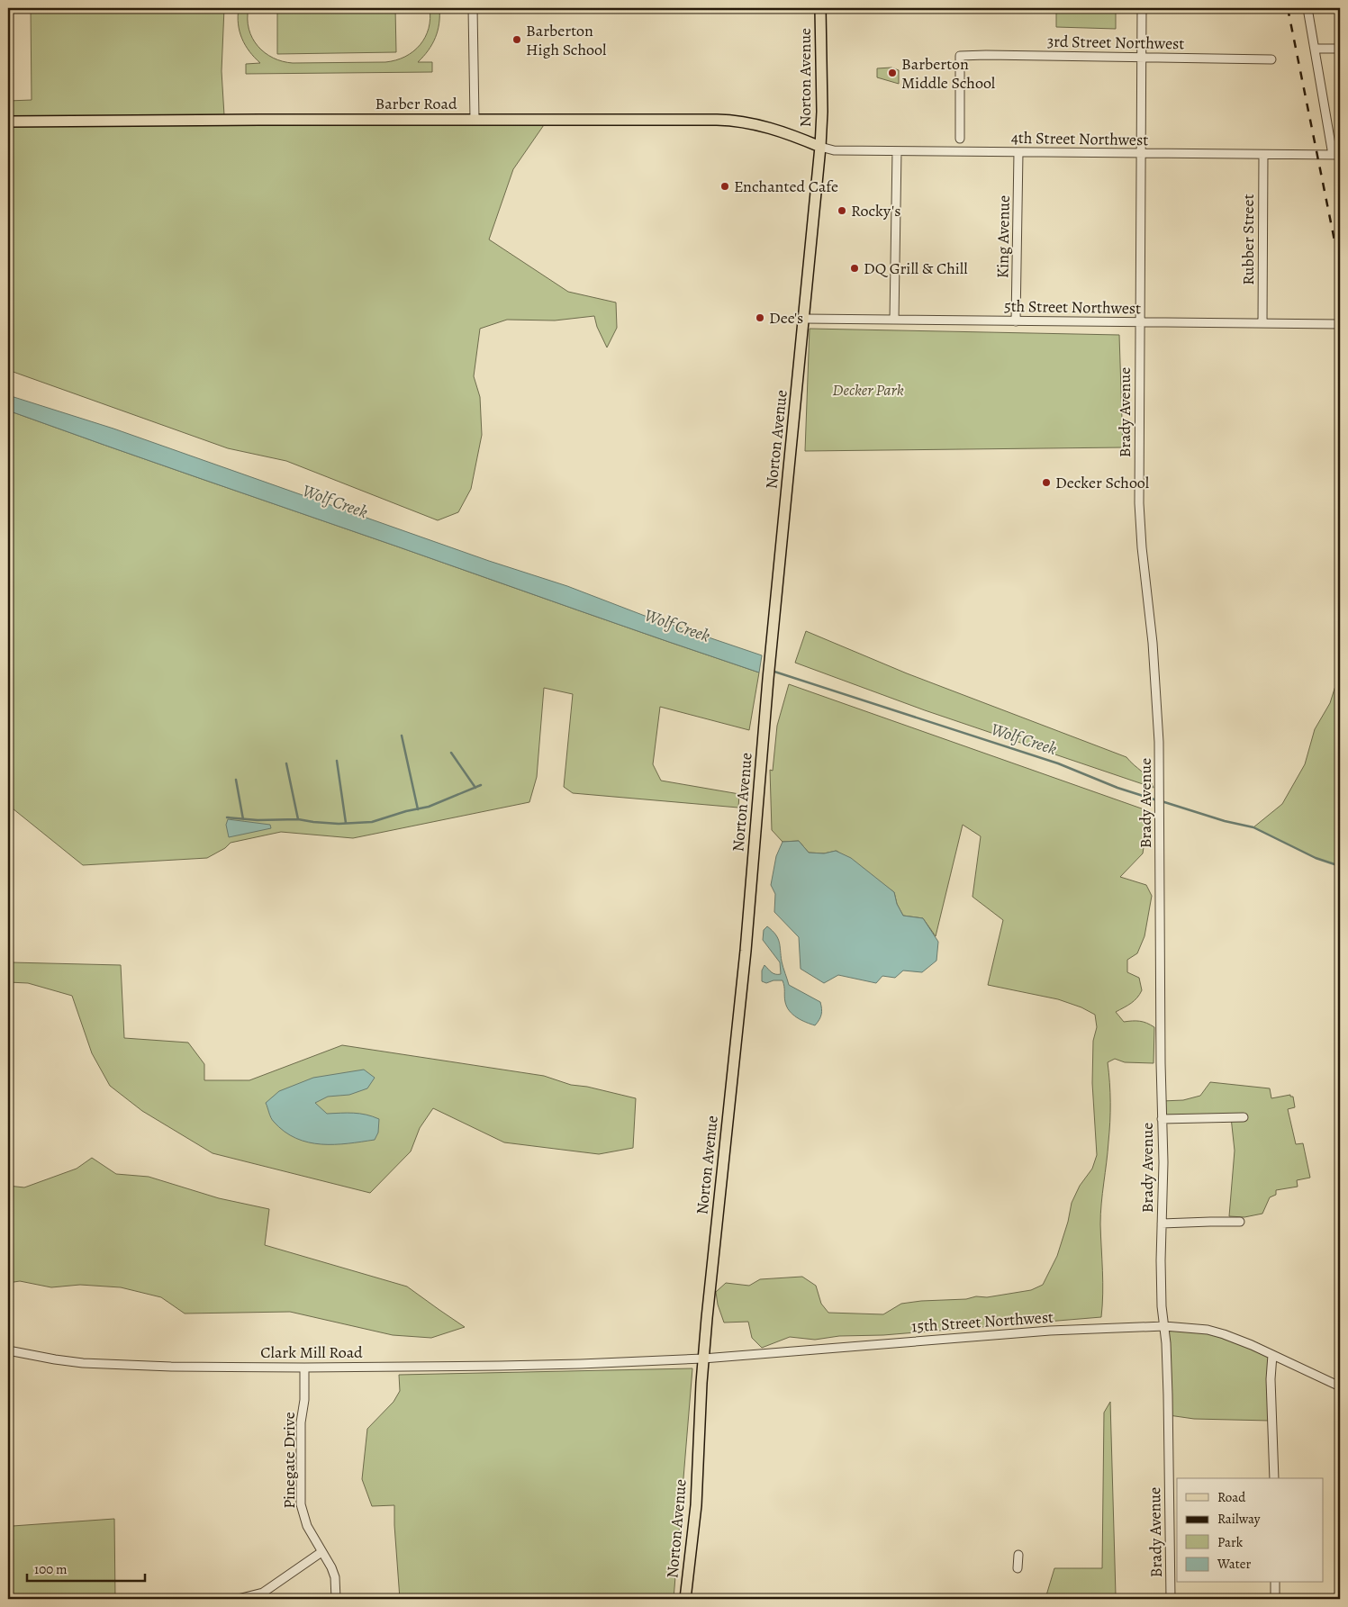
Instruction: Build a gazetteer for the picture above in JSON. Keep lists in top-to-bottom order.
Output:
{
  "streets": {
    "main road": ["Norton Avenue", "Barber Road"],
    "street": [
      "3rd Street Northwest",
      "4th Street Northwest",
      "King Avenue",
      "Rubber Street",
      "5th Street Northwest",
      "Brady Avenue",
      "15th Street Northwest",
      "Clark Mill Road",
      "Pinegate Drive"
    ]
  },
  "crossings": [
    ["3rd Street Northwest", "Brady Avenue"],
    ["Norton Avenue", "Barber Road"],
    ["Norton Avenue", "4th Street Northwest"],
    ["Norton Avenue", "5th Street Northwest"],
    ["Norton Avenue", "15th Street Northwest"],
    ["Barber Road", "4th Street Northwest"],
    ["4th Street Northwest", "King Avenue"],
    ["4th Street Northwest", "Rubber Street"],
    ["4th Street Northwest", "Brady Avenue"],
    ["King Avenue", "5th Street Northwest"],
    ["Rubber Street", "5th Street Northwest"],
    ["5th Street Northwest", "Brady Avenue"],
    ["Brady Avenue", "15th Street Northwest"],
    ["15th Street Northwest", "Clark Mill Road"],
    ["Clark Mill Road", "Pinegate Drive"]
  ],
  "water": ["Wolf Creek"],
  "parks": ["Decker Park"],
  "places": [
    "Barberton High School",
    "Barberton Middle School",
    "Enchanted Cafe",
    "Rocky's",
    "DQ Grill & Chill",
    "Dee's",
    "Decker School"
  ],
  "legend": [
    "Road",
    "Railway",
    "Park",
    "Water"
  ],
  "scale_bar": "100 m"
}
